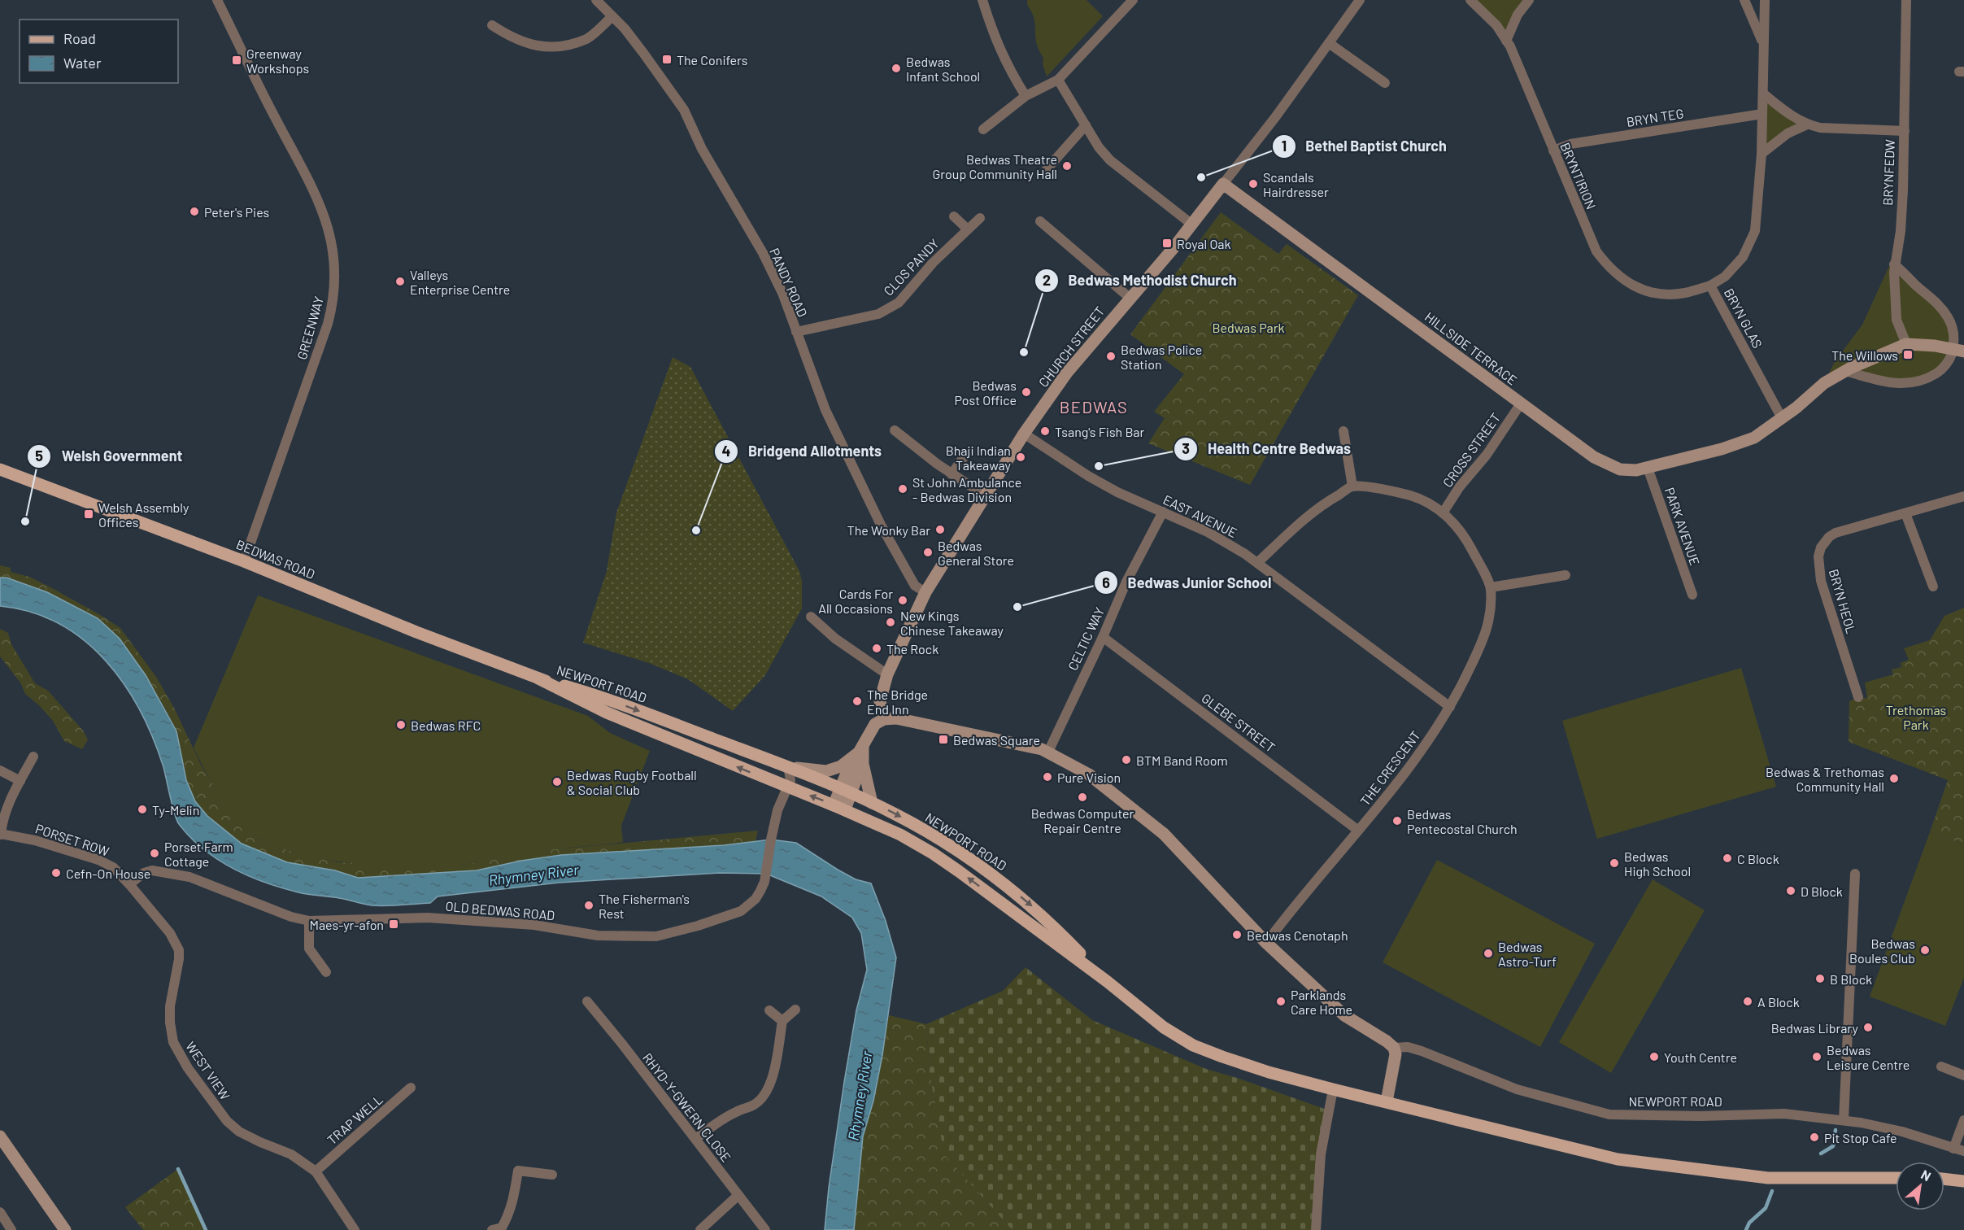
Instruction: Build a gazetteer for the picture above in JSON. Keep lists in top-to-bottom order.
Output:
{
  "streets": {
    "main road": ["BEDWAS ROAD", "NEWPORT ROAD"],
    "street": [
      "BRYN TEG",
      "BRYNFEDW",
      "BRYNTIRION",
      "CLOS PANDY",
      "PANDY ROAD",
      "BRYN GLAS",
      "GREENWAY",
      "CHURCH STREET",
      "HILLSIDE TERRACE",
      "CROSS STREET",
      "EAST AVENUE",
      "PARK AVENUE",
      "BRYN HEOL",
      "CELTIC WAY",
      "GLEBE STREET",
      "THE CRESCENT",
      "PORSET ROW",
      "OLD BEDWAS ROAD",
      "WEST VIEW",
      "RHYD-Y-GWERN CLOSE",
      "TRAP WELL"
    ]
  },
  "crossings": [
    ["BRYN TEG", "BRYNTIRION"],
    ["BRYN TEG", "BRYN GLAS"],
    ["BRYNTIRION", "BRYN GLAS"],
    ["CLOS PANDY", "PANDY ROAD"],
    ["PANDY ROAD", "CHURCH STREET"],
    ["BRYN GLAS", "HILLSIDE TERRACE"],
    ["GREENWAY", "BEDWAS ROAD"],
    ["CHURCH STREET", "HILLSIDE TERRACE"],
    ["CHURCH STREET", "EAST AVENUE"],
    ["HILLSIDE TERRACE", "CROSS STREET"],
    ["HILLSIDE TERRACE", "PARK AVENUE"],
    ["CROSS STREET", "THE CRESCENT"],
    ["EAST AVENUE", "CELTIC WAY"],
    ["EAST AVENUE", "THE CRESCENT"],
    ["BEDWAS ROAD", "NEWPORT ROAD"],
    ["CELTIC WAY", "GLEBE STREET"],
    ["NEWPORT ROAD", "OLD BEDWAS ROAD"],
    ["GLEBE STREET", "THE CRESCENT"],
    ["PORSET ROW", "OLD BEDWAS ROAD"],
    ["PORSET ROW", "WEST VIEW"],
    ["OLD BEDWAS ROAD", "WEST VIEW"],
    ["WEST VIEW", "TRAP WELL"]
  ],
  "districts": ["BEDWAS"],
  "water": ["Rhymney River"],
  "parks": ["Bedwas Park", "Trethomas Park"],
  "places": {
    "transit": [
      "The Conifers",
      "Greenway Workshops",
      "Royal Oak",
      "The Willows",
      "Welsh Assembly Offices",
      "Bedwas Square",
      "Maes-yr-afon"
    ],
    "other": [
      "Bedwas Infant School",
      "Bedwas Theatre Group Community Hall",
      "Bethel Baptist Church",
      "Scandals Hairdresser",
      "Peter's Pies",
      "Valleys Enterprise Centre",
      "Bedwas Methodist Church",
      "Bedwas Police Station",
      "Bedwas Post Office",
      "Tsang's Fish Bar",
      "Bhaji Indian Takeaway",
      "Health Centre Bedwas",
      "St John Ambulance - Bedwas Division",
      "Welsh Government",
      "The Wonky Bar",
      "Bridgend Allotments",
      "Bedwas General Store",
      "Cards For All Occasions",
      "Bedwas Junior School",
      "New Kings Chinese Takeaway",
      "The Rock",
      "The Bridge End Inn",
      "Bedwas RFC",
      "BTM Band Room",
      "Pure Vision",
      "Bedwas & Trethomas Community Hall",
      "Bedwas Rugby Football & Social Club",
      "Bedwas Computer Repair Centre",
      "Ty-Melin",
      "Bedwas Pentecostal Church",
      "Porset Farm Cottage",
      "C Block",
      "Bedwas High School",
      "Cefn-On House",
      "D Block",
      "The Fisherman's Rest",
      "Bedwas Cenotaph",
      "Bedwas Boules Club",
      "Bedwas Astro-Turf",
      "B Block",
      "Parklands Care Home",
      "A Block",
      "Bedwas Library",
      "Youth Centre",
      "Bedwas Leisure Centre",
      "Pit Stop Cafe"
    ]
  },
  "legend": ["Road", "Water"],
  "north": "top right"
}
